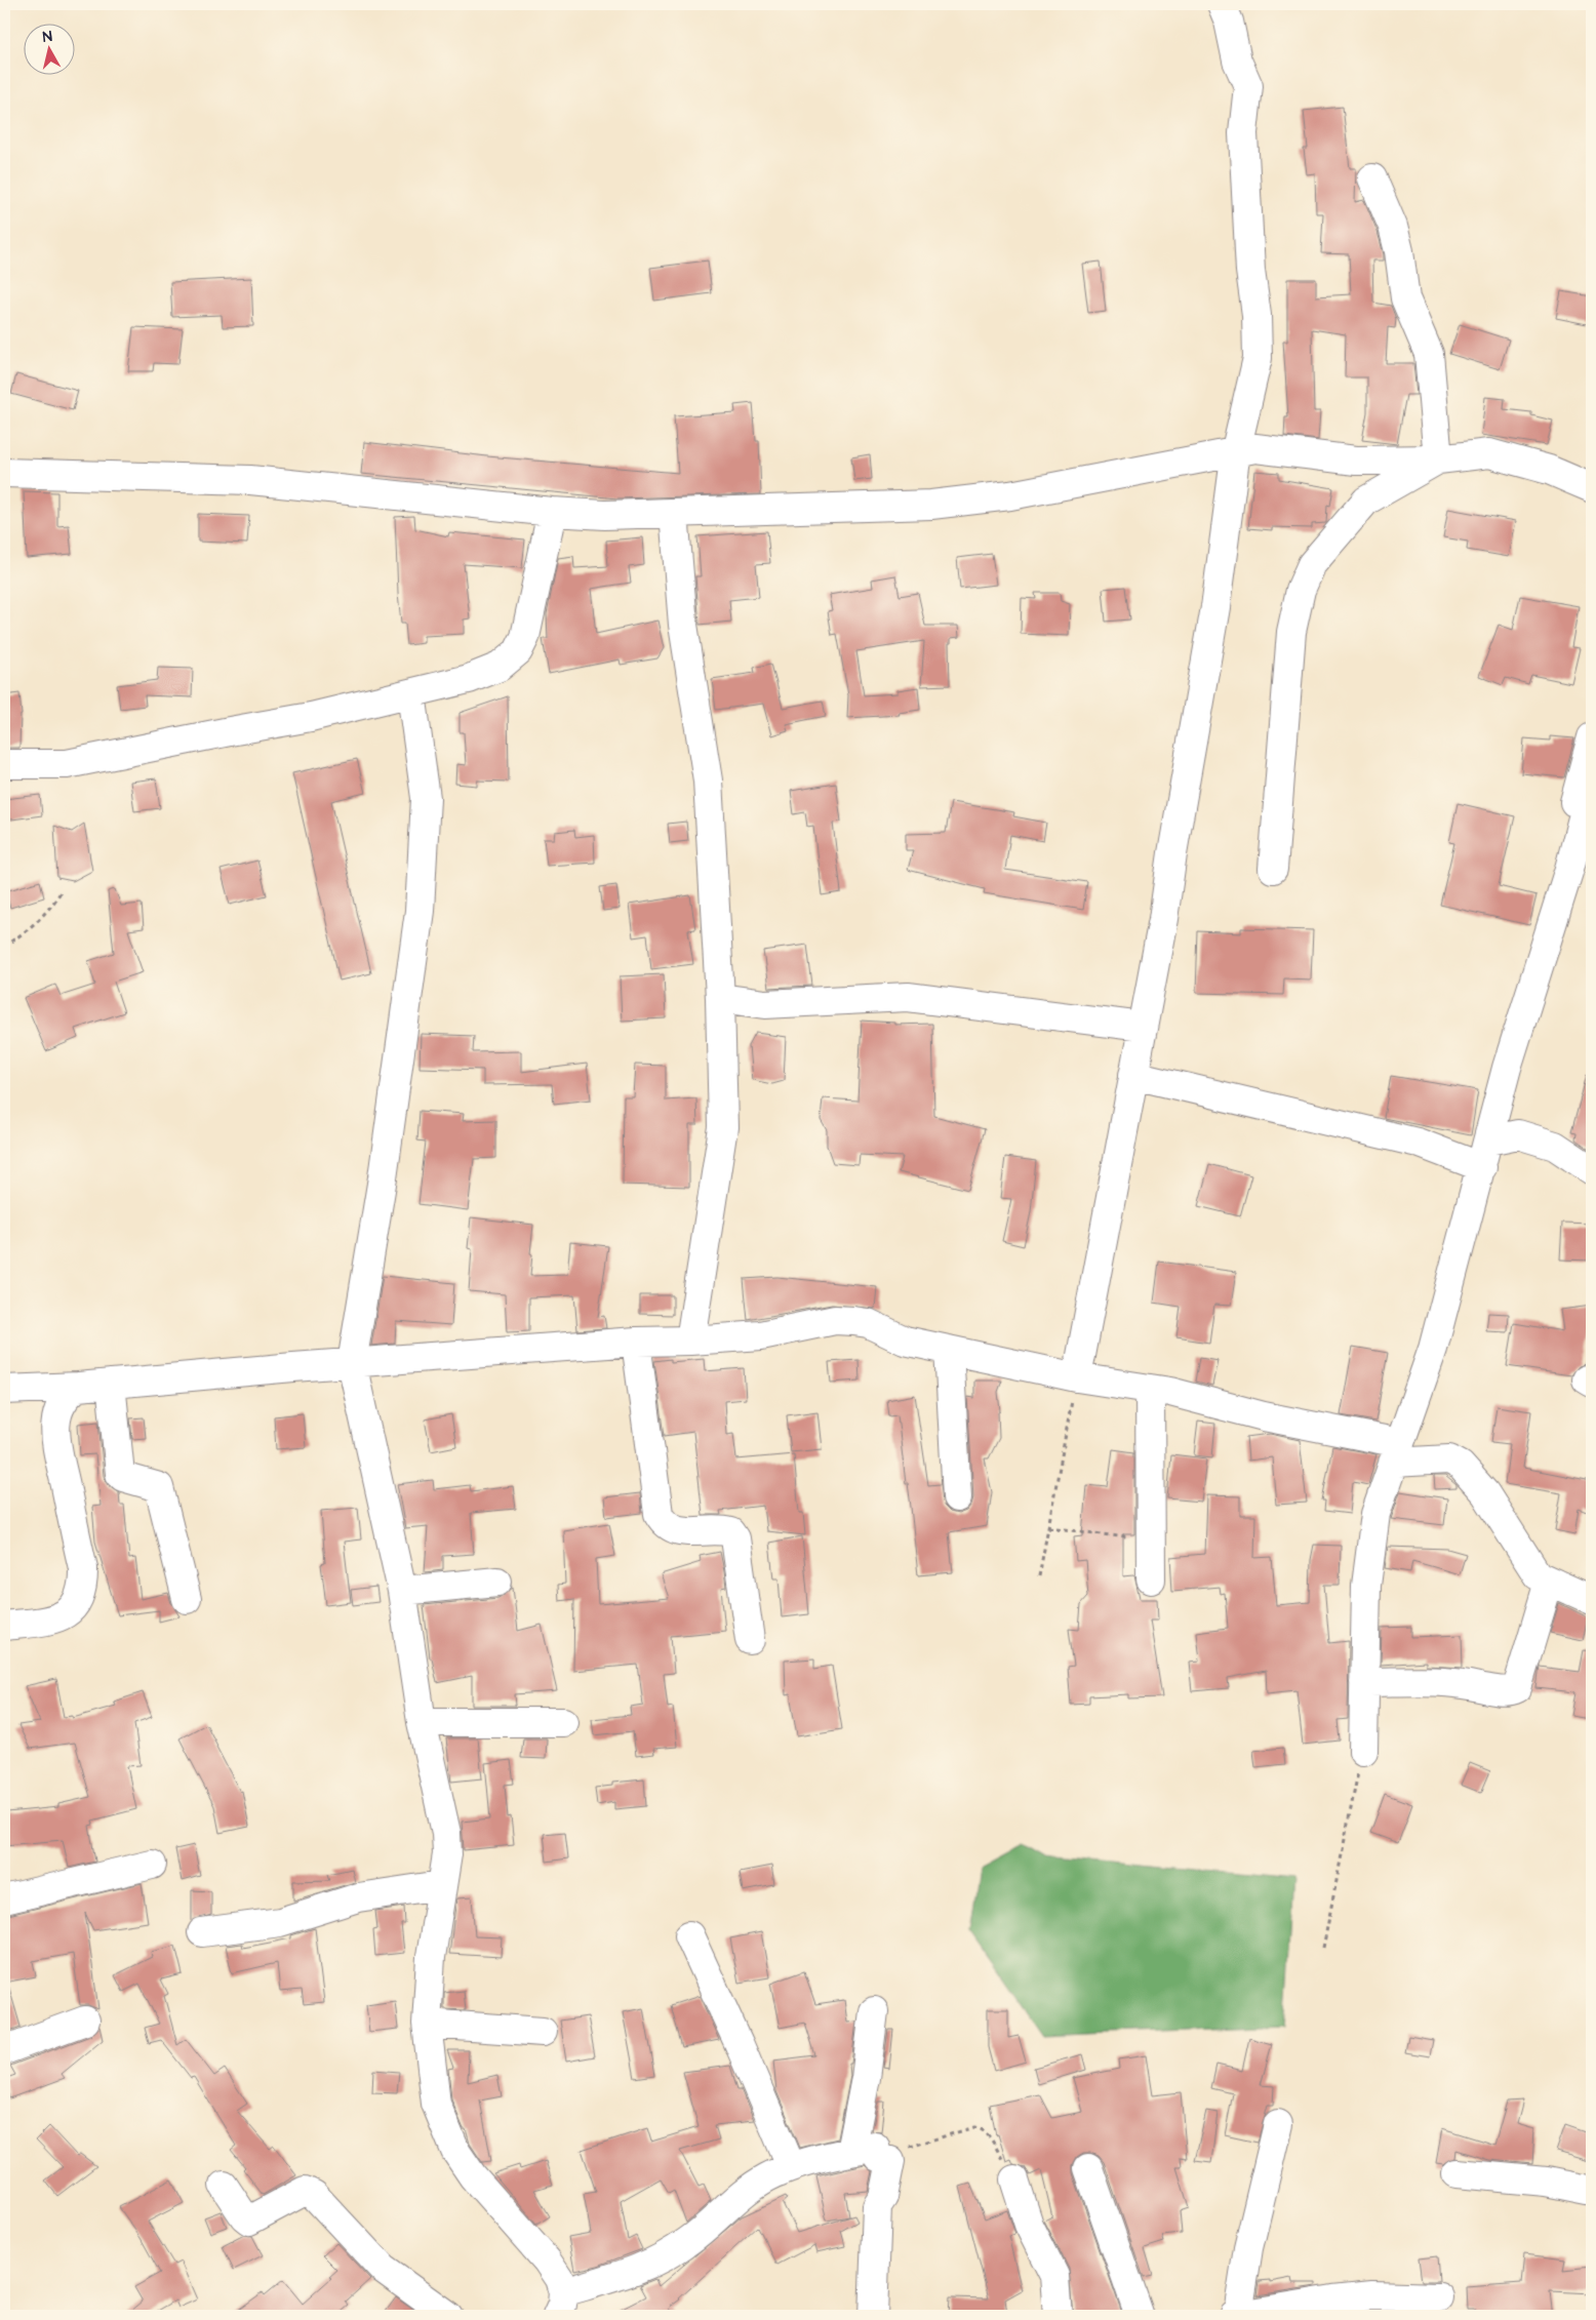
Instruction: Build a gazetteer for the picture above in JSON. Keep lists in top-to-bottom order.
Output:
{
  "north": "top"
}
